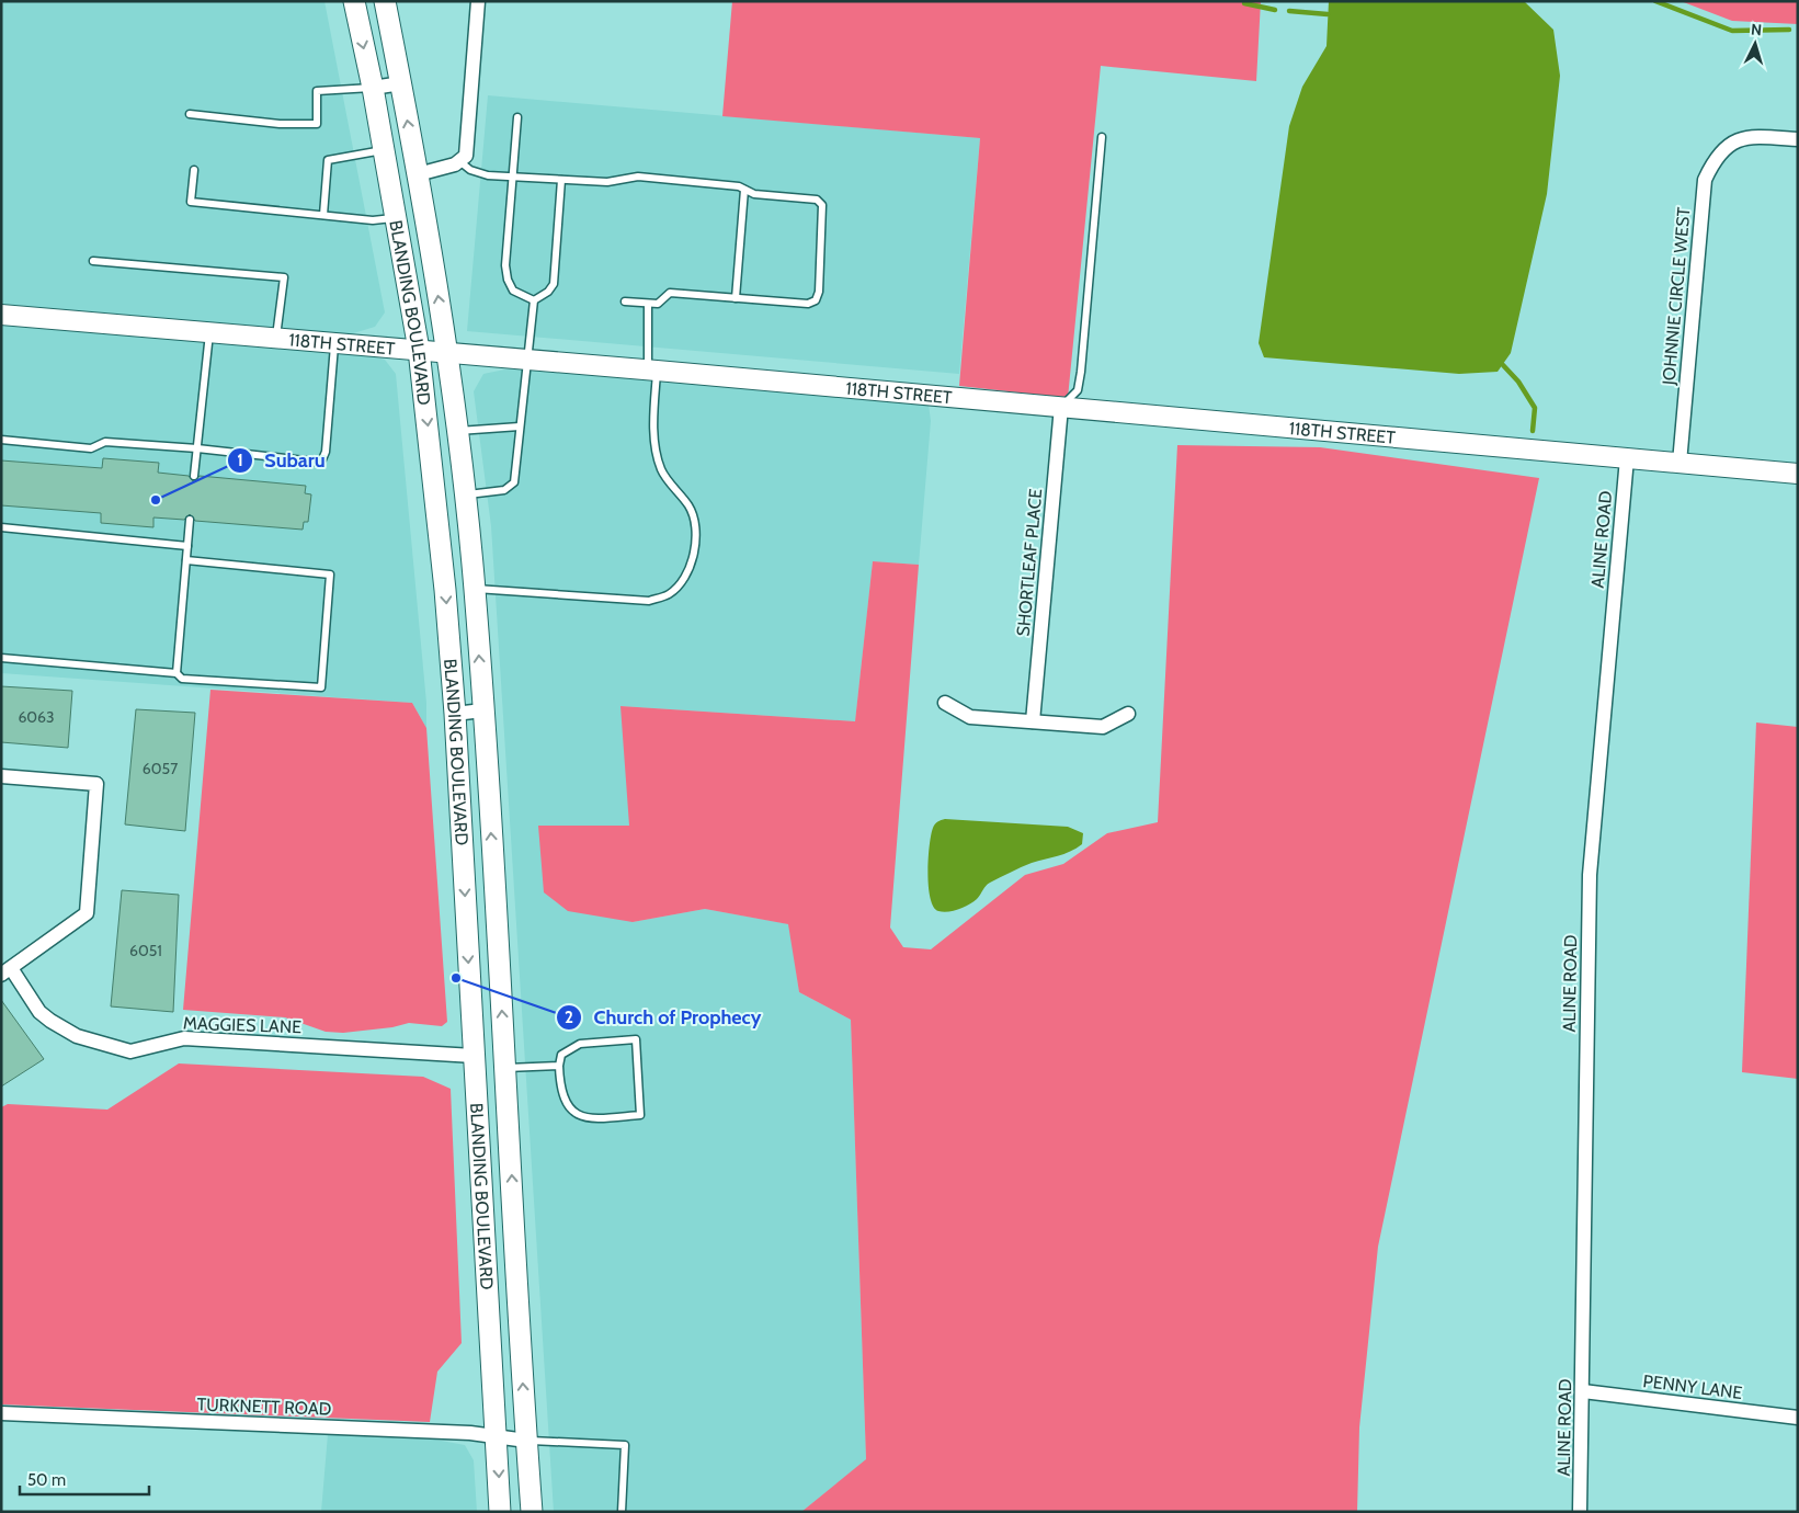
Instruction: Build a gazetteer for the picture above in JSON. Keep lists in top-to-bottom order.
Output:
{
  "streets": {
    "main road": ["BLANDING BOULEVARD"],
    "street": [
      "JOHNNIE CIRCLE WEST",
      "118TH STREET",
      "ALINE ROAD",
      "SHORTLEAF PLACE",
      "MAGGIES LANE",
      "PENNY LANE",
      "TURKNETT ROAD"
    ]
  },
  "crossings": [
    ["JOHNNIE CIRCLE WEST", "118TH STREET"],
    ["BLANDING BOULEVARD", "118TH STREET"],
    ["BLANDING BOULEVARD", "MAGGIES LANE"],
    ["BLANDING BOULEVARD", "TURKNETT ROAD"],
    ["118TH STREET", "ALINE ROAD"],
    ["118TH STREET", "SHORTLEAF PLACE"],
    ["ALINE ROAD", "PENNY LANE"]
  ],
  "places": ["Subaru", "Church of Prophecy"],
  "house_numbers": ["6063", "6057", "6051"],
  "scale_bar": "50 m",
  "north": "top"
}
